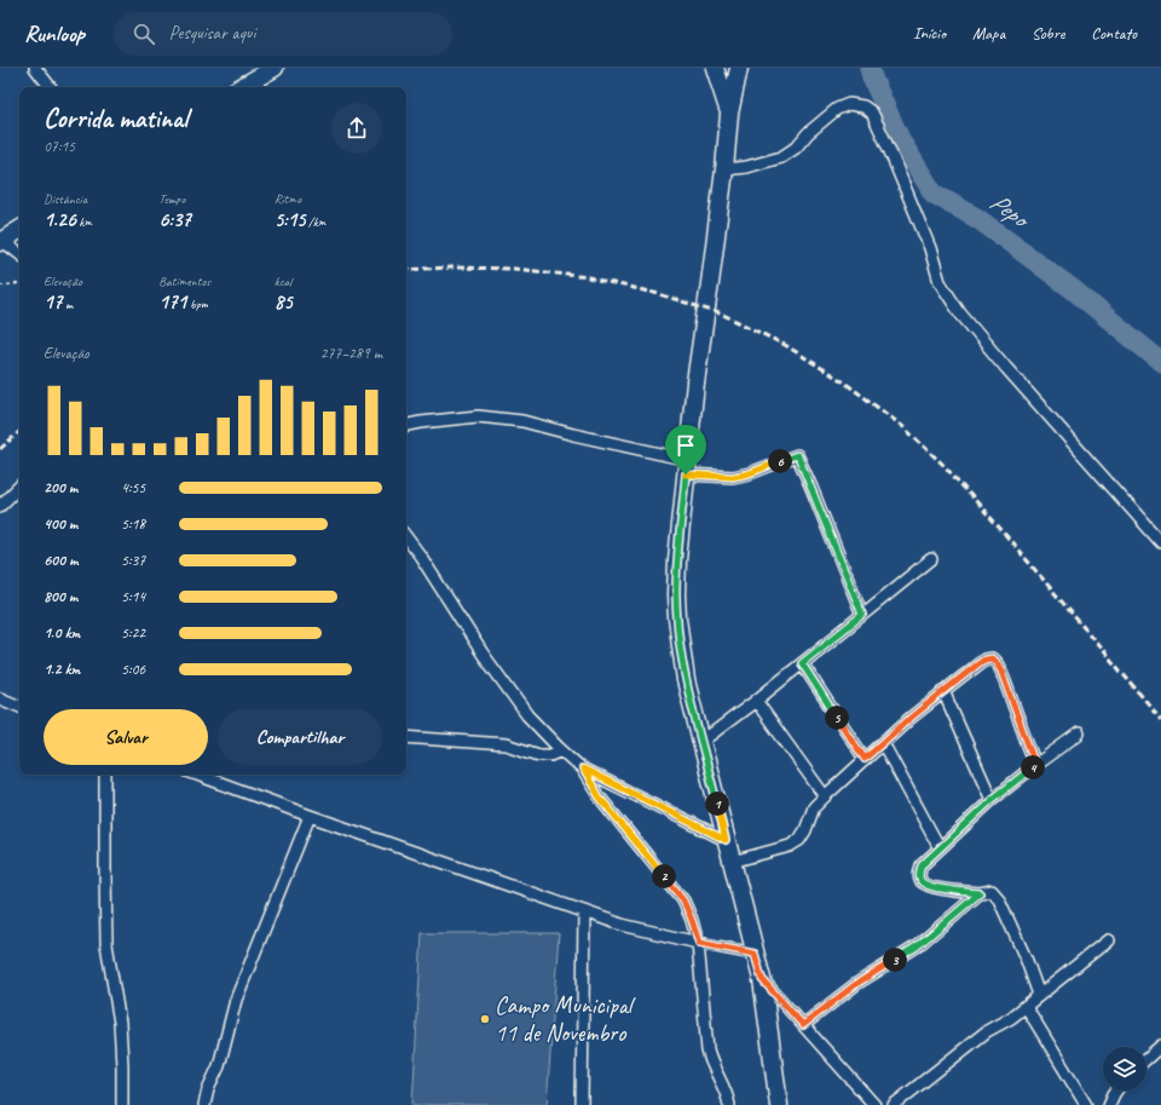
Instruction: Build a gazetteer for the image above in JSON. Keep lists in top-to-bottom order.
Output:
{
  "water": ["Pepo"],
  "places": ["Campo Municipal 11 de Novembro"],
  "page": {
    "header": "Runloop",
    "search": "Pesquisar aqui",
    "nav": [
      "Início",
      "Mapa",
      "Sobre",
      "Contato"
    ],
    "heading": ["Corrida matinal", "07:15"],
    "stats": [
      ["Distância", "1.26 km"],
      ["Tempo", "6:37"],
      ["Ritmo", "5:15 /km"],
      ["Elevação", "17 m"],
      ["Batimentos", "171 bpm"],
      ["kcal", "85"]
    ],
    "chart": ["Elevação", "277–289 m"],
    "pins": [
      "6",
      "5",
      "4",
      "1",
      "2",
      "3"
    ],
    "list": [
      {
        "name": "200 m",
        "note": "4:55"
      },
      {
        "name": "400 m",
        "note": "5:18"
      },
      {
        "name": "600 m",
        "note": "5:37"
      },
      {
        "name": "800 m",
        "note": "5:14"
      },
      {
        "name": "1.0 km",
        "note": "5:22"
      },
      {
        "name": "1.2 km",
        "note": "5:06"
      }
    ],
    "buttons": ["Salvar", "Compartilhar"]
  }
}
